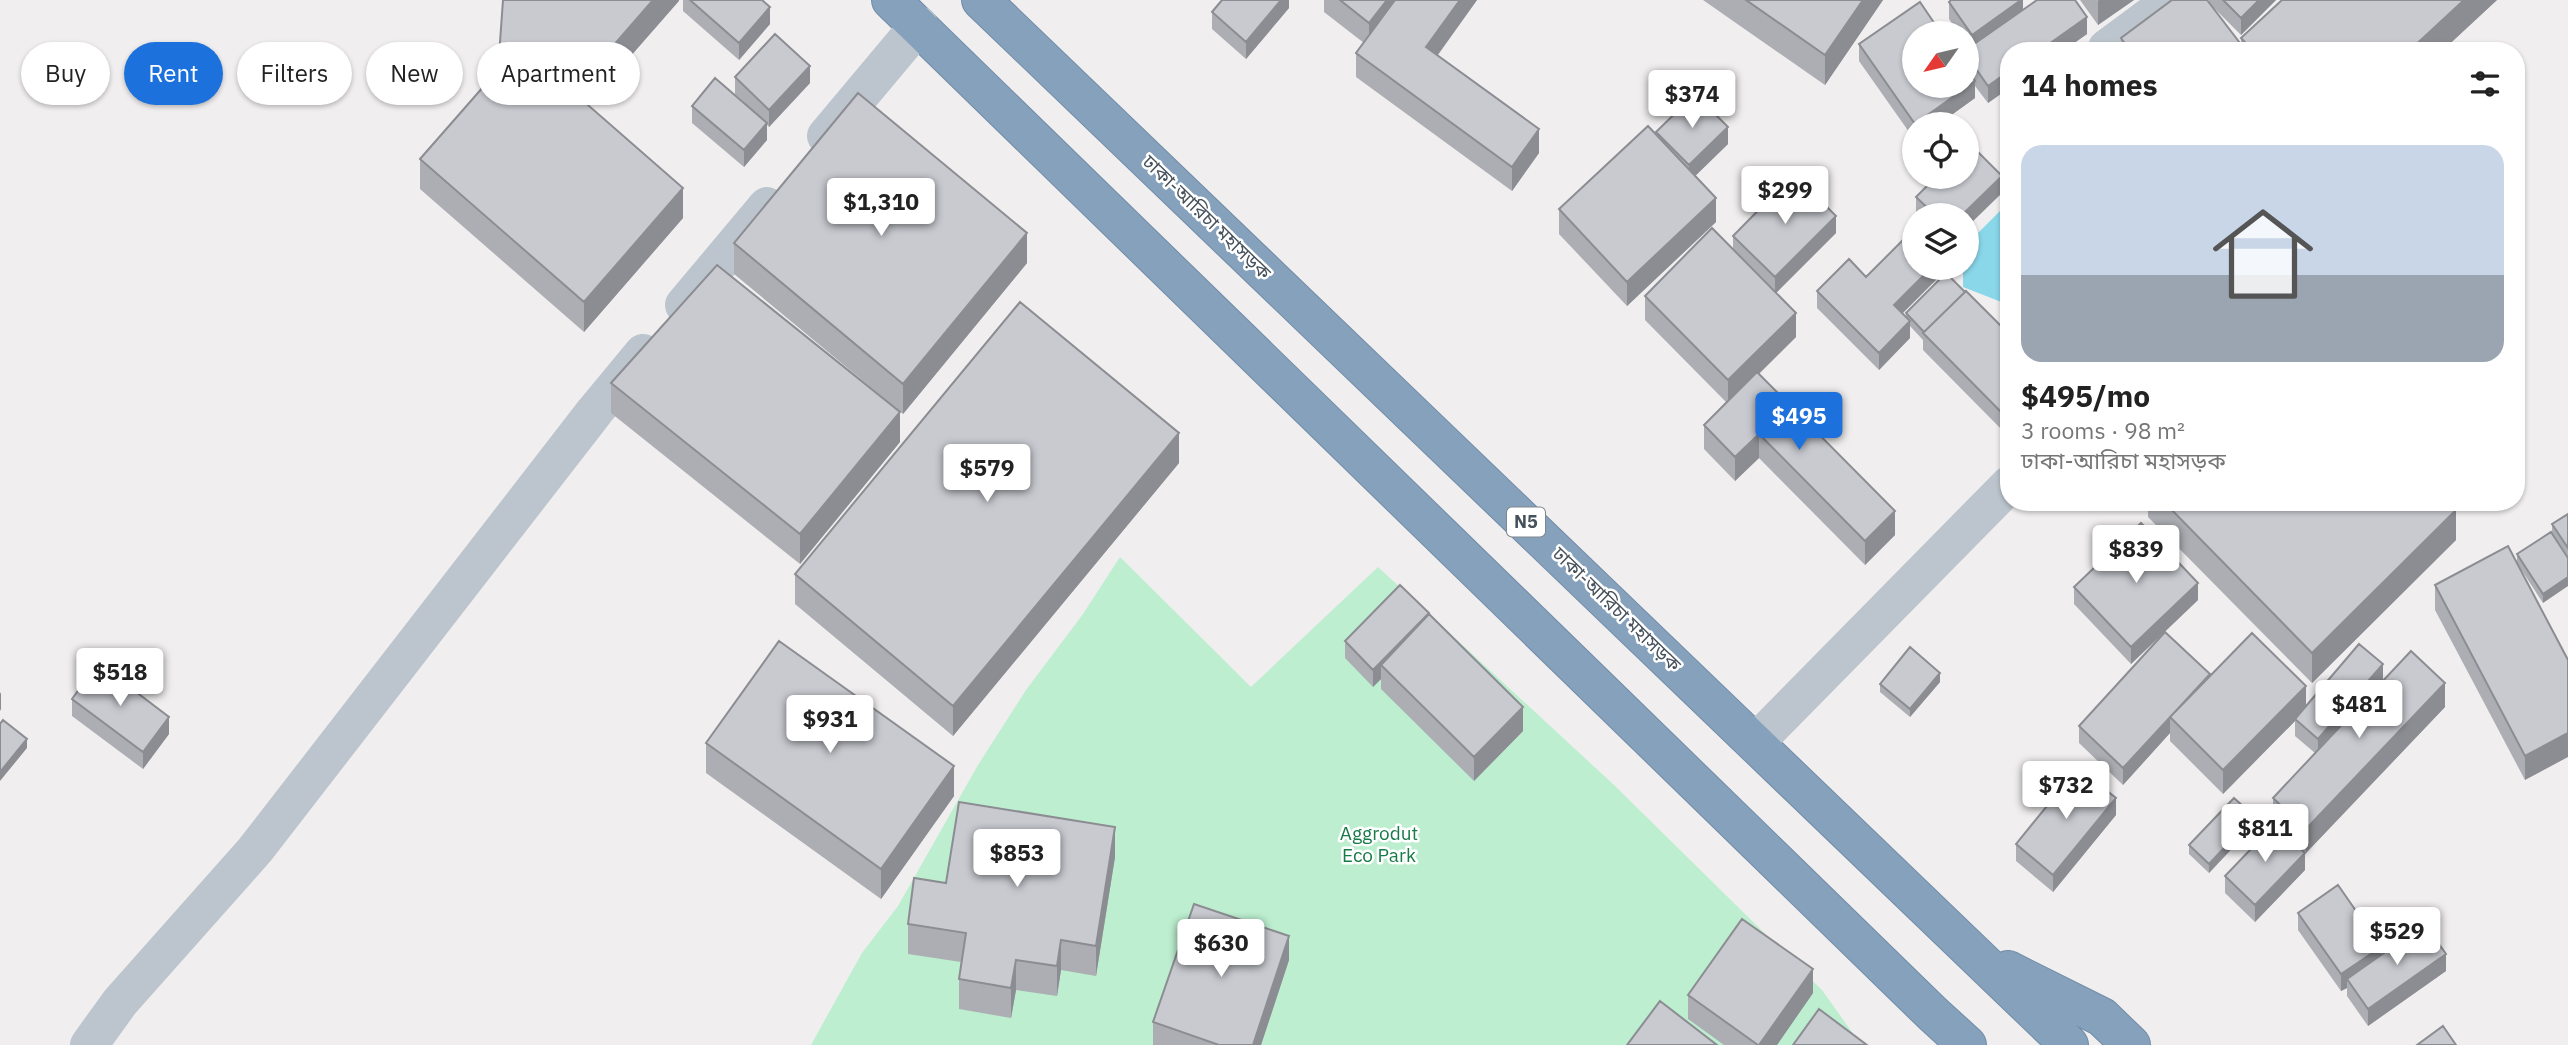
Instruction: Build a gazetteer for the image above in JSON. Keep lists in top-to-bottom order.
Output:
{
  "streets": {
    "highway": ["ঢাকা-আরিচা মহাসড়ক", "N5"]
  },
  "parks": ["Aggrodut Eco Park"],
  "north": "bottom left",
  "page": {
    "chip": [
      "Buy",
      "Rent",
      "Filters",
      "New",
      "Apartment"
    ],
    "heading": "14 homes",
    "price": [
      "$374",
      "$299",
      "$1,310",
      "$495",
      "$579",
      "$839",
      "$518",
      "$481",
      "$931",
      "$732",
      "$811",
      "$853",
      "$529",
      "$630"
    ],
    "list": [
      {
        "name": "$495/mo",
        "note": "3 rooms · 98 m² · ঢাকা-আরিচা মহাসড়ক"
      }
    ]
  }
}
